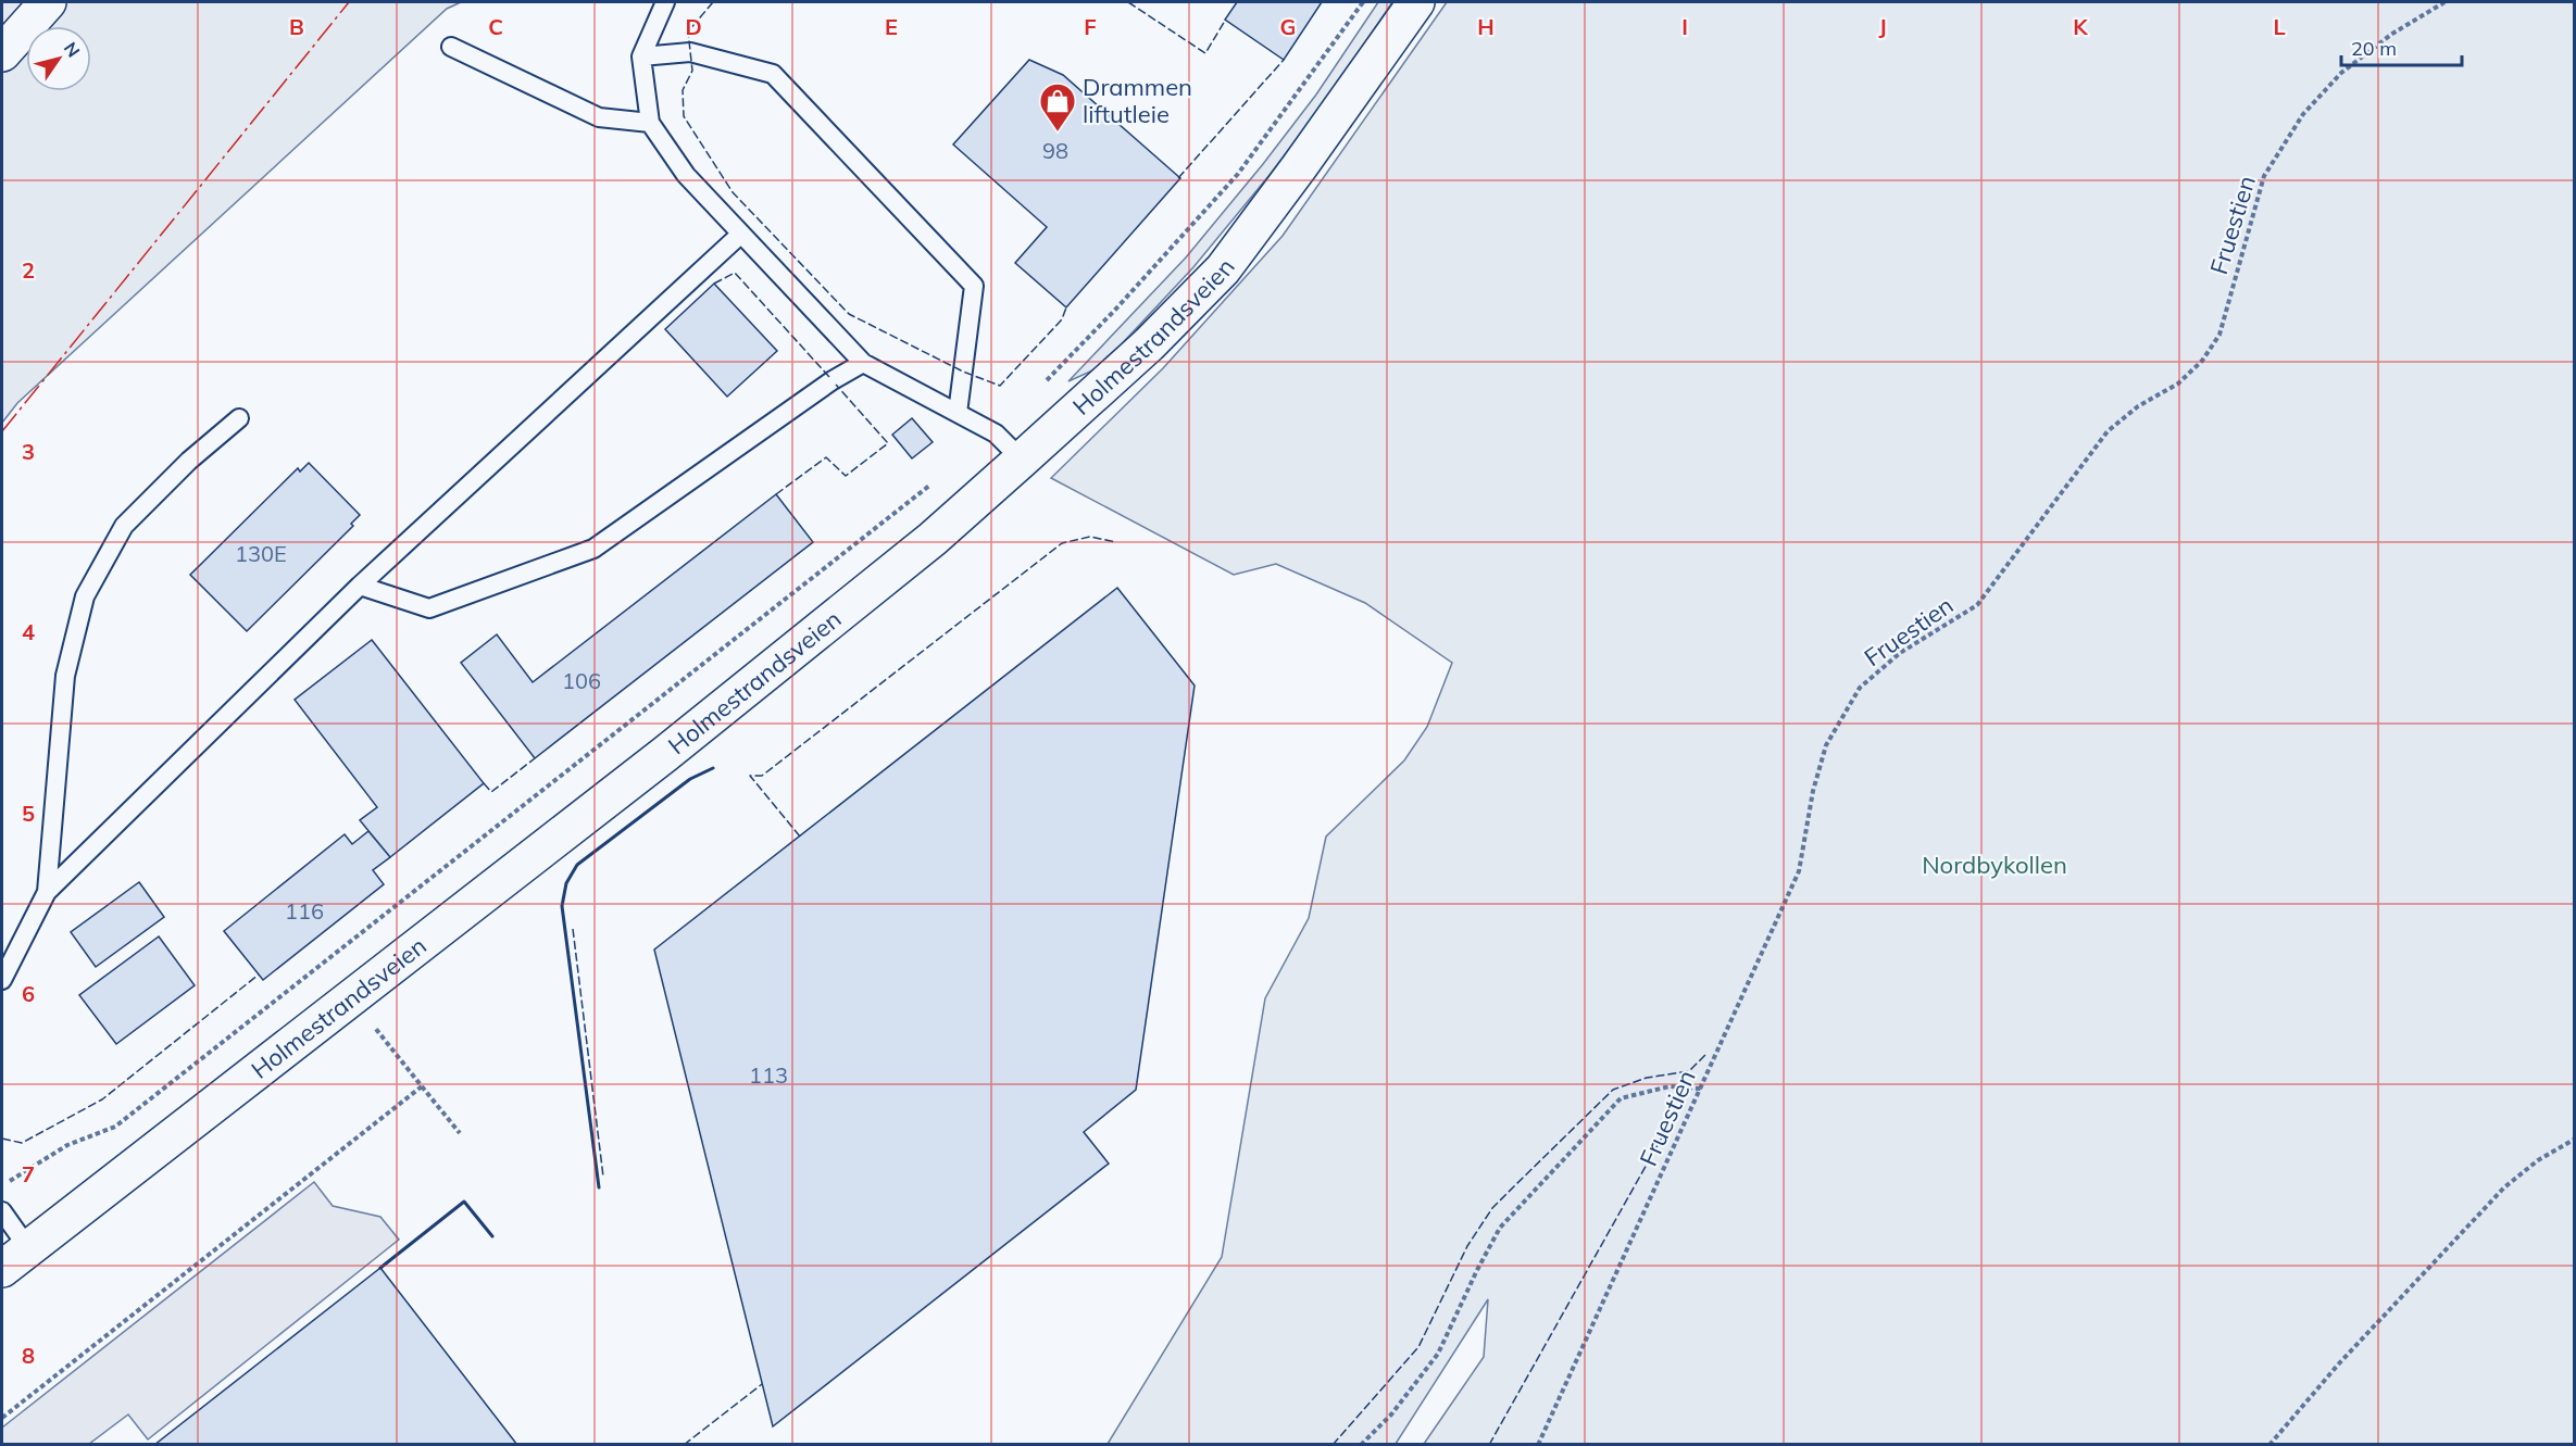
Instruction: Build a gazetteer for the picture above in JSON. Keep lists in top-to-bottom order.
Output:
{
  "streets": {
    "main road": ["Holmestrandsveien"],
    "path": ["Fruestien"]
  },
  "parks": ["Nordbykollen"],
  "places": {
    "shop": ["Drammen liftutleie"]
  },
  "house_numbers": [
    "98",
    "130E",
    "106",
    "116",
    "113"
  ],
  "scale_bar": "20 m",
  "north": "top right",
  "grid": {
    "columns": [
      "B",
      "C",
      "D",
      "E",
      "F",
      "G",
      "H",
      "I",
      "J",
      "K",
      "L"
    ],
    "rows": [
      "2",
      "3",
      "4",
      "5",
      "6",
      "7",
      "8"
    ]
  }
}
